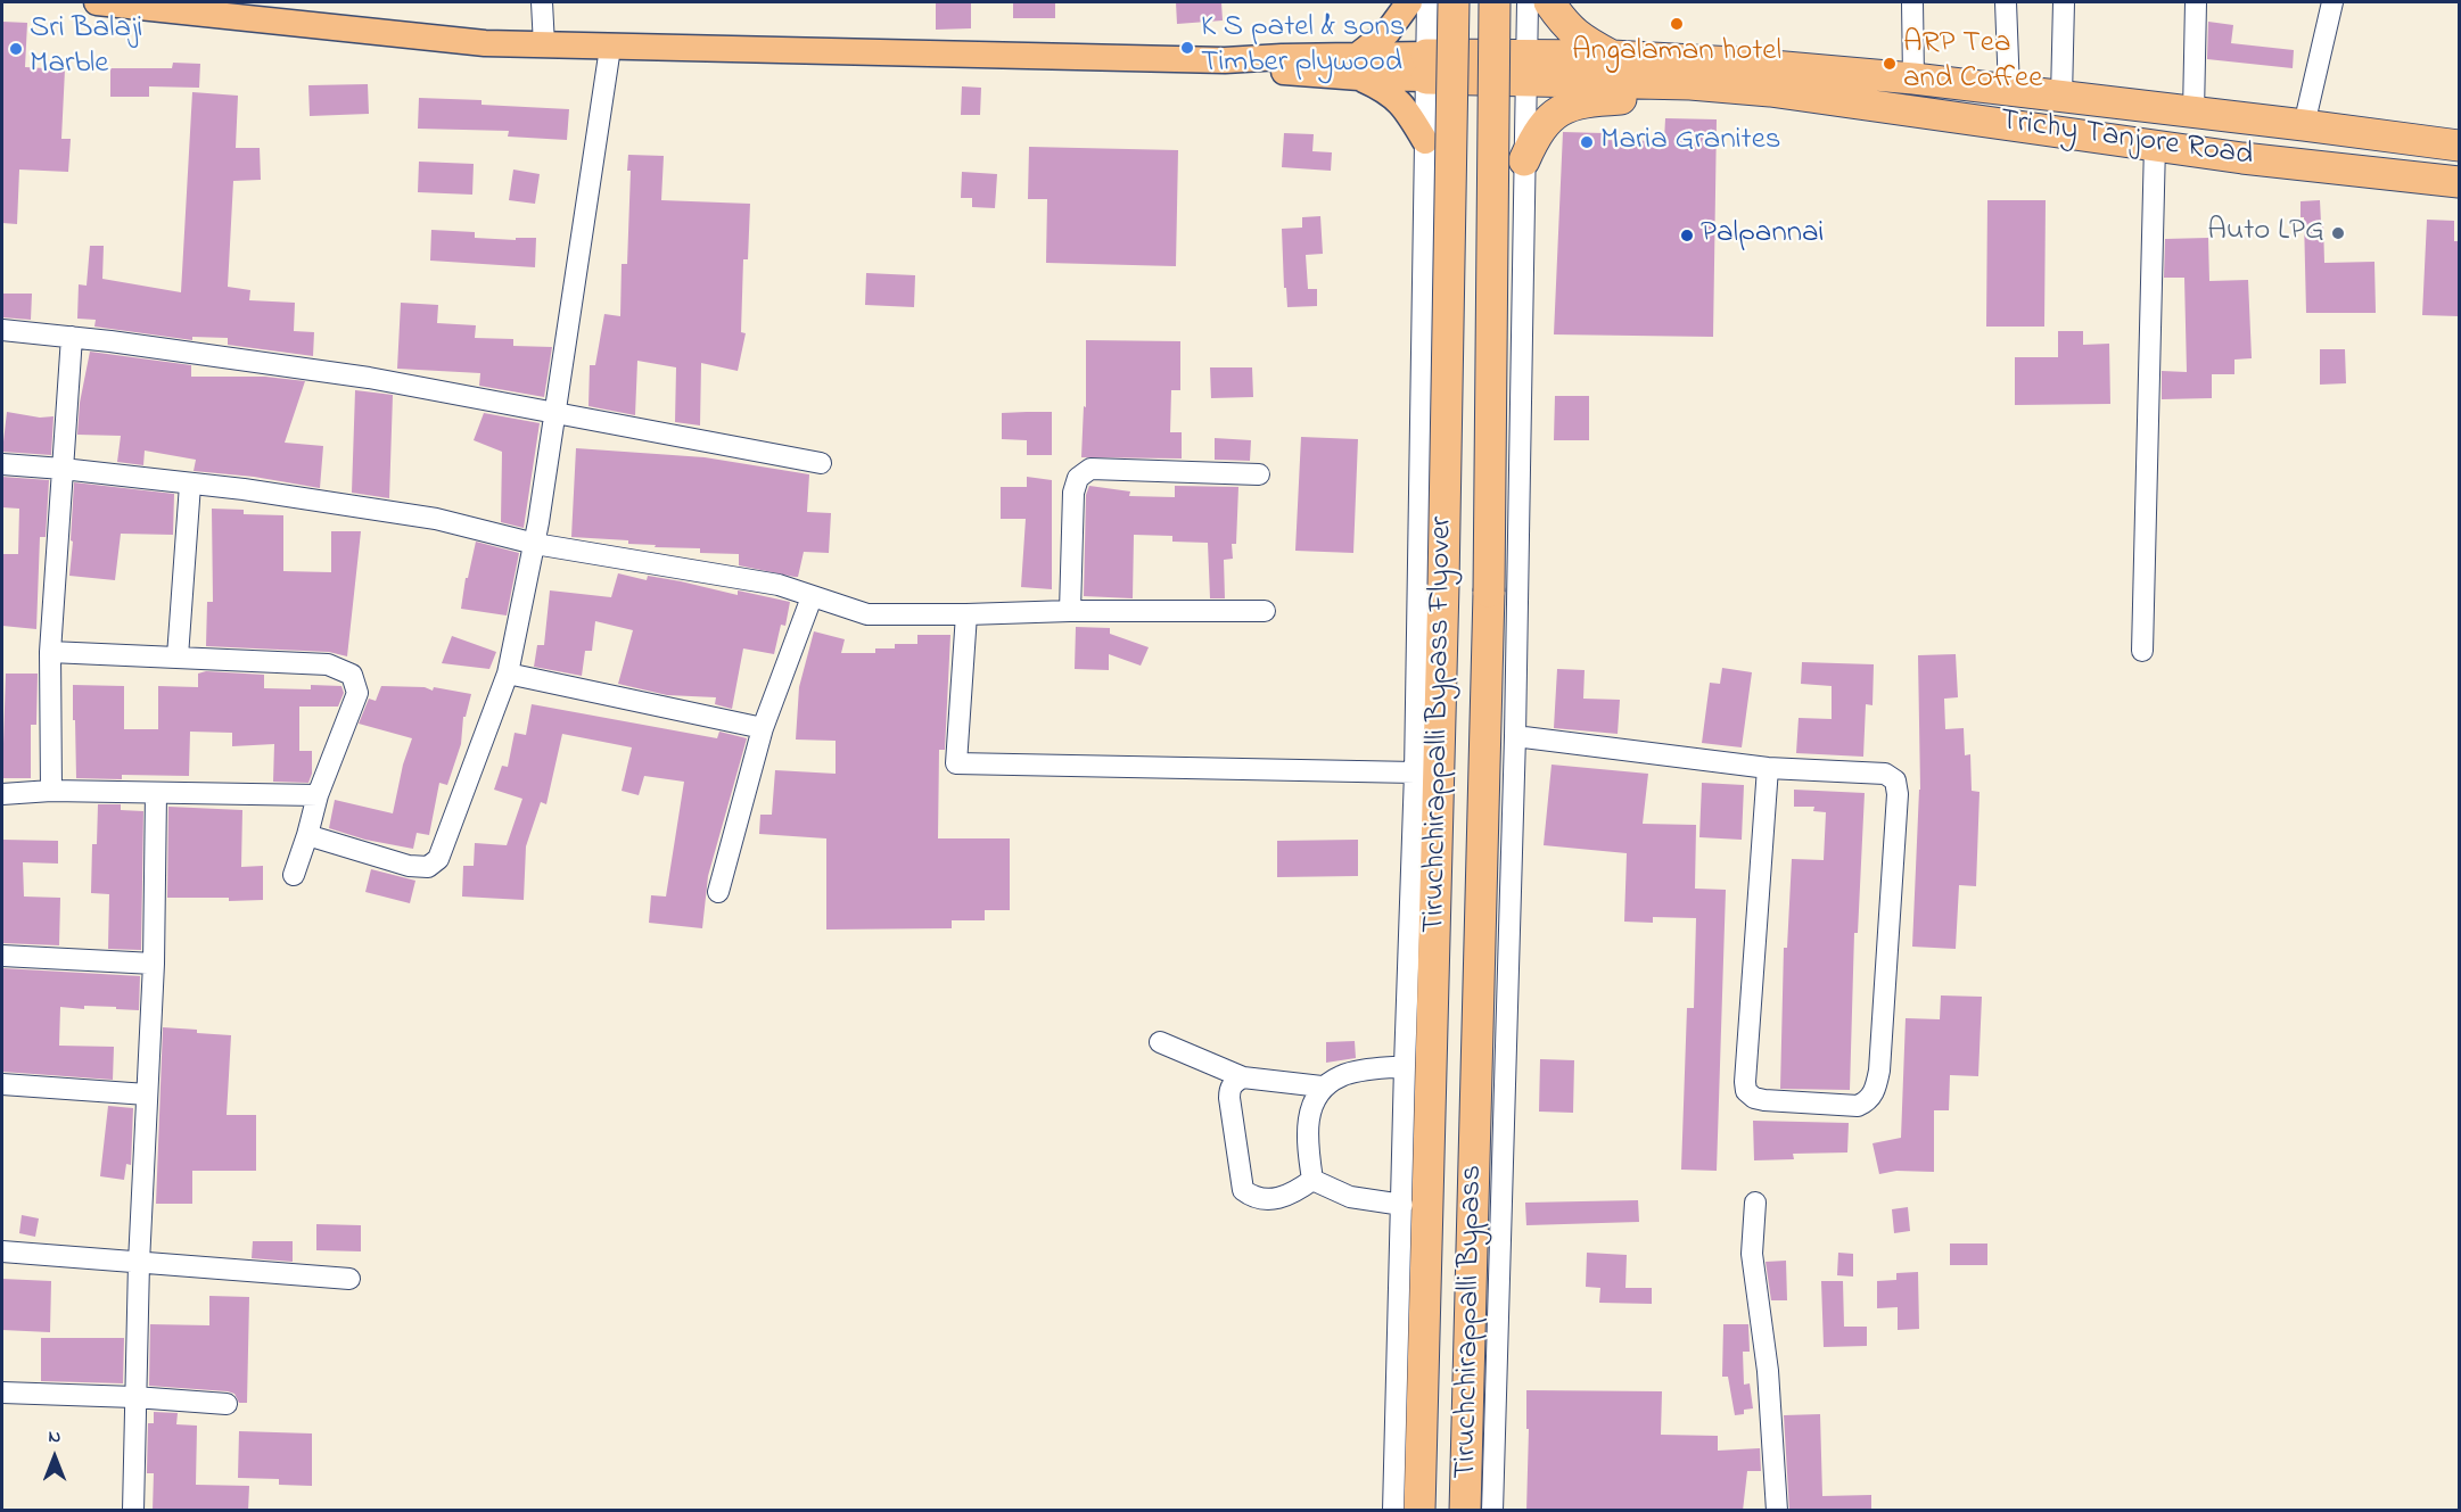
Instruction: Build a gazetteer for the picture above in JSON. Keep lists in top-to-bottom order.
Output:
{
  "streets": {
    "highway": ["Trichy Tanjore Road", "Tiruchchirappalli Bypass Flyover", "Tiruchchirappalli Bypass"]
  },
  "crossings": [
    ["Tiruchchirappalli Bypass Flyover", "Tiruchchirappalli Bypass"]
  ],
  "places": [
    "Angalaman hotel",
    "K S patel & sons Timber plywood",
    "Sri Balaji Marble",
    "ARP Tea and Coffee",
    "Maria Granites",
    "Auto LPG",
    "Palpannai"
  ],
  "north": "top"
}
